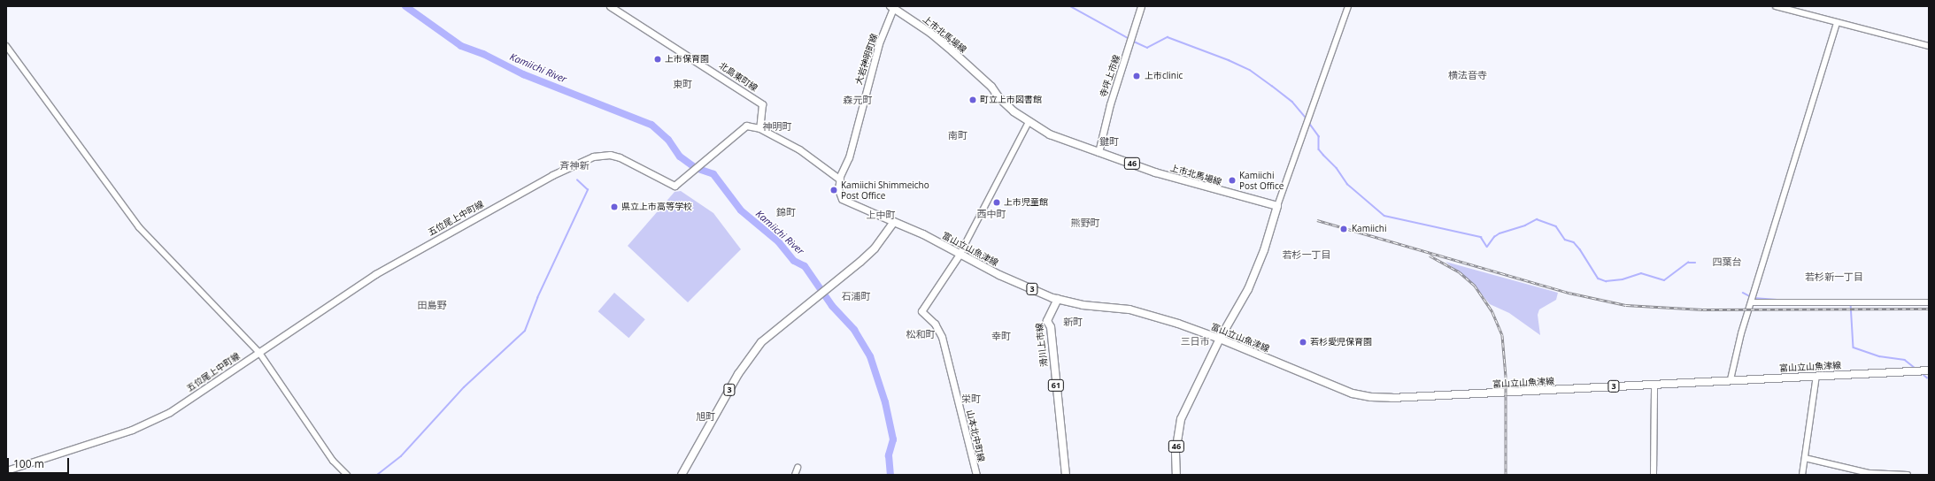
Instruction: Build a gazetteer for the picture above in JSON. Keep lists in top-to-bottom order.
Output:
{
  "streets": {
    "main road": [
      "上市北馬場線",
      "大岩神明町線",
      "寺坪上市線",
      "北島東町線",
      "46",
      "五位尾上中町線",
      "富山立山魚津線",
      "3",
      "滑川上市線",
      "61",
      "山本北中町線"
    ]
  },
  "crossings": [
    ["上市北馬場線", "大岩神明町線"],
    ["上市北馬場線", "寺坪上市線"],
    ["上市北馬場線", "46"],
    ["大岩神明町線", "五位尾上中町線"],
    ["北島東町線", "五位尾上中町線"],
    ["46", "富山立山魚津線"],
    ["富山立山魚津線", "3"],
    ["富山立山魚津線", "滑川上市線"],
    ["富山立山魚津線", "山本北中町線"]
  ],
  "districts": [
    "横法音寺",
    "東町",
    "森元町",
    "神明町",
    "南町",
    "鍵町",
    "斉神新",
    "錦町",
    "西中町",
    "上中町",
    "熊野町",
    "若杉一丁目",
    "四葉台",
    "若杉新一丁目",
    "石浦町",
    "田島野",
    "新町",
    "松和町",
    "幸町",
    "三日市",
    "栄町",
    "旭町"
  ],
  "water": ["Kamiichi River"],
  "places": [
    "上市保育園",
    "上市clinic",
    "町立上市図書館",
    "Kamiichi Post Office",
    "Kamiichi Shimmeicho Post Office",
    "上市児童館",
    "県立上市高等学校",
    "Kamiichi",
    "若杉愛児保育園"
  ],
  "scale_bar": "100 m"
}
